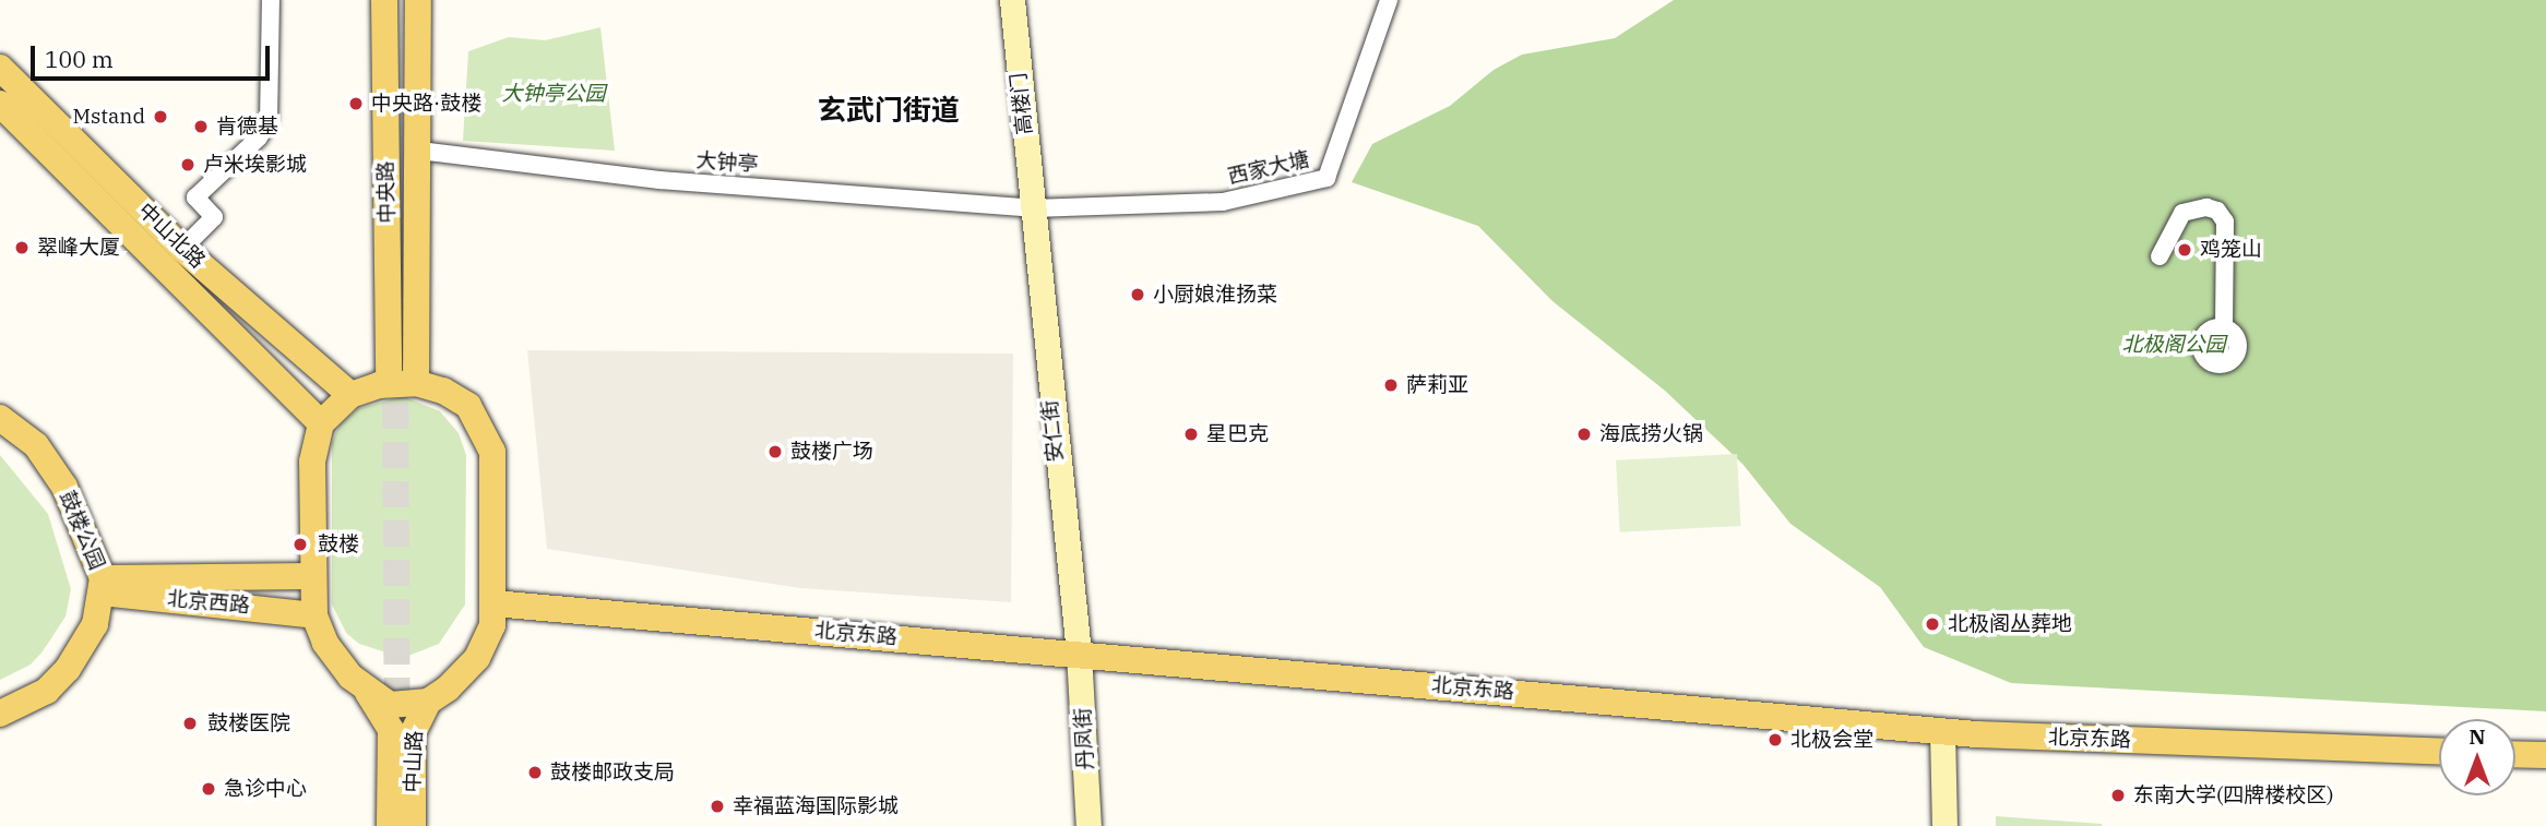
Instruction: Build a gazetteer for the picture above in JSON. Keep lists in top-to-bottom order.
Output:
{
  "streets": {
    "main road": [
      "中央路",
      "中山北路",
      "鼓楼公园",
      "北京西路",
      "北京东路",
      "中山路"
    ],
    "street": [
      "高楼门",
      "大钟亭",
      "西家大塘",
      "安仁街",
      "丹凤街"
    ]
  },
  "crossings": [
    ["高楼门", "大钟亭"],
    ["高楼门", "西家大塘"],
    ["高楼门", "安仁街"],
    ["大钟亭", "西家大塘"],
    ["大钟亭", "中央路"],
    ["大钟亭", "安仁街"],
    ["西家大塘", "安仁街"],
    ["中央路", "中山北路"],
    ["中央路", "北京西路"],
    ["中央路", "北京东路"],
    ["中央路", "中山路"],
    ["中山北路", "北京西路"],
    ["中山北路", "北京东路"],
    ["中山北路", "中山路"],
    ["安仁街", "北京东路"],
    ["安仁街", "丹凤街"],
    ["鼓楼公园", "北京西路"],
    ["北京西路", "北京东路"],
    ["北京西路", "中山路"],
    ["北京东路", "丹凤街"],
    ["北京东路", "中山路"]
  ],
  "districts": ["玄武门街道"],
  "parks": ["大钟亭公园", "北极阁公园"],
  "places": [
    "中央路·鼓楼",
    "Mstand",
    "肯德基",
    "卢米埃影城",
    "翠峰大厦",
    "鸡笼山",
    "小厨娘淮扬菜",
    "萨莉亚",
    "星巴克",
    "海底捞火锅",
    "鼓楼广场",
    "鼓楼",
    "北极阁丛葬地",
    "鼓楼医院",
    "北极会堂",
    "鼓楼邮政支局",
    "急诊中心",
    "东南大学(四牌楼校区)",
    "幸福蓝海国际影城"
  ],
  "scale_bar": "100 m",
  "north": "top"
}
